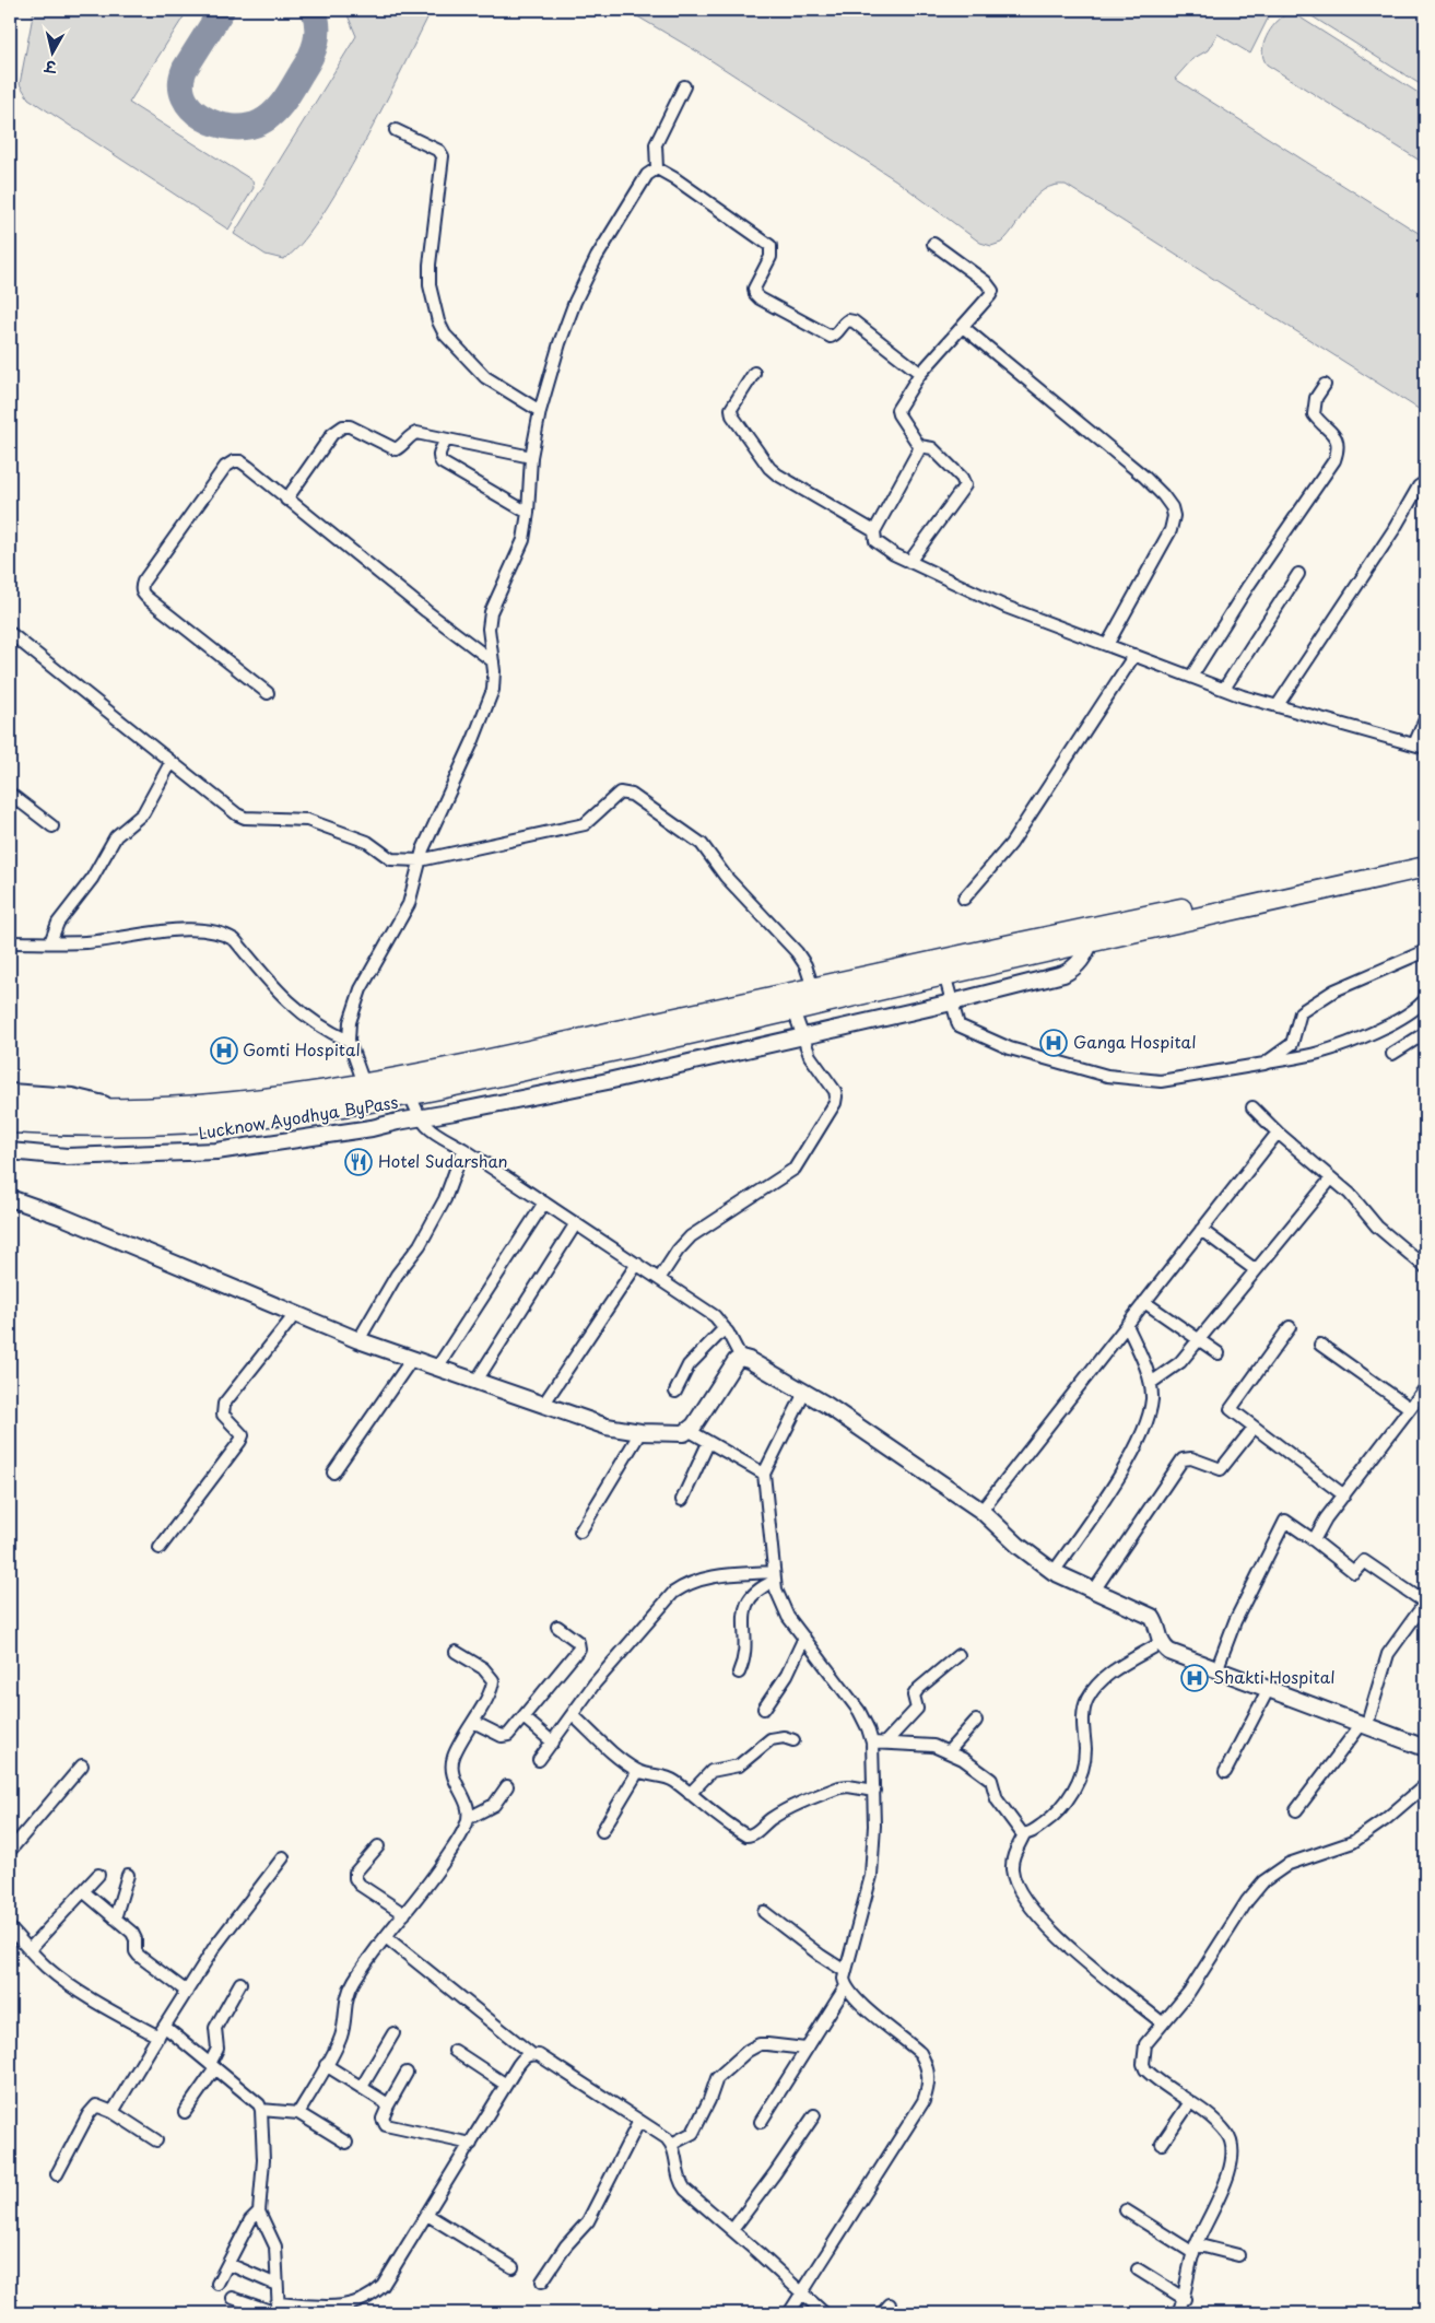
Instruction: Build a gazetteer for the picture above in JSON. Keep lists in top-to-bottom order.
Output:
{
  "streets": {
    "street": ["Lucknow Ayodhya ByPass"]
  },
  "places": {
    "hospital": ["Ganga Hospital", "Gomti Hospital", "Shakti Hospital"],
    "restaurant": ["Hotel Sudarshan"]
  },
  "north": "bottom"
}
